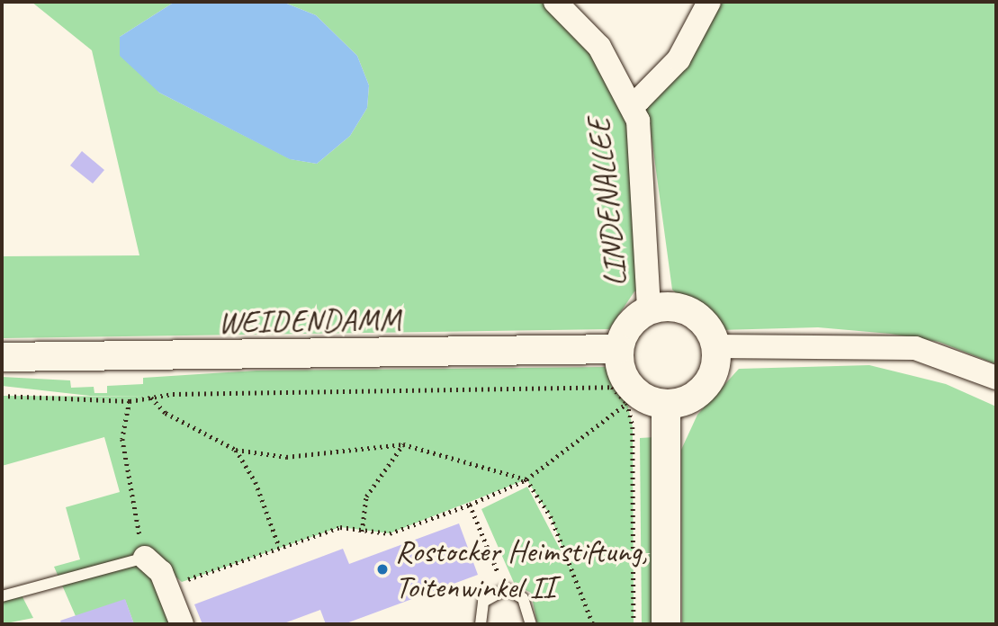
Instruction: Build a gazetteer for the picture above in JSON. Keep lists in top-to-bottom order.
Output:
{
  "streets": {
    "street": ["LINDENALLEE", "WEIDENDAMM"]
  },
  "crossings": [
    ["LINDENALLEE", "WEIDENDAMM"]
  ],
  "places": ["Rostocker Heimstiftung, Toitenwinkel II"]
}
